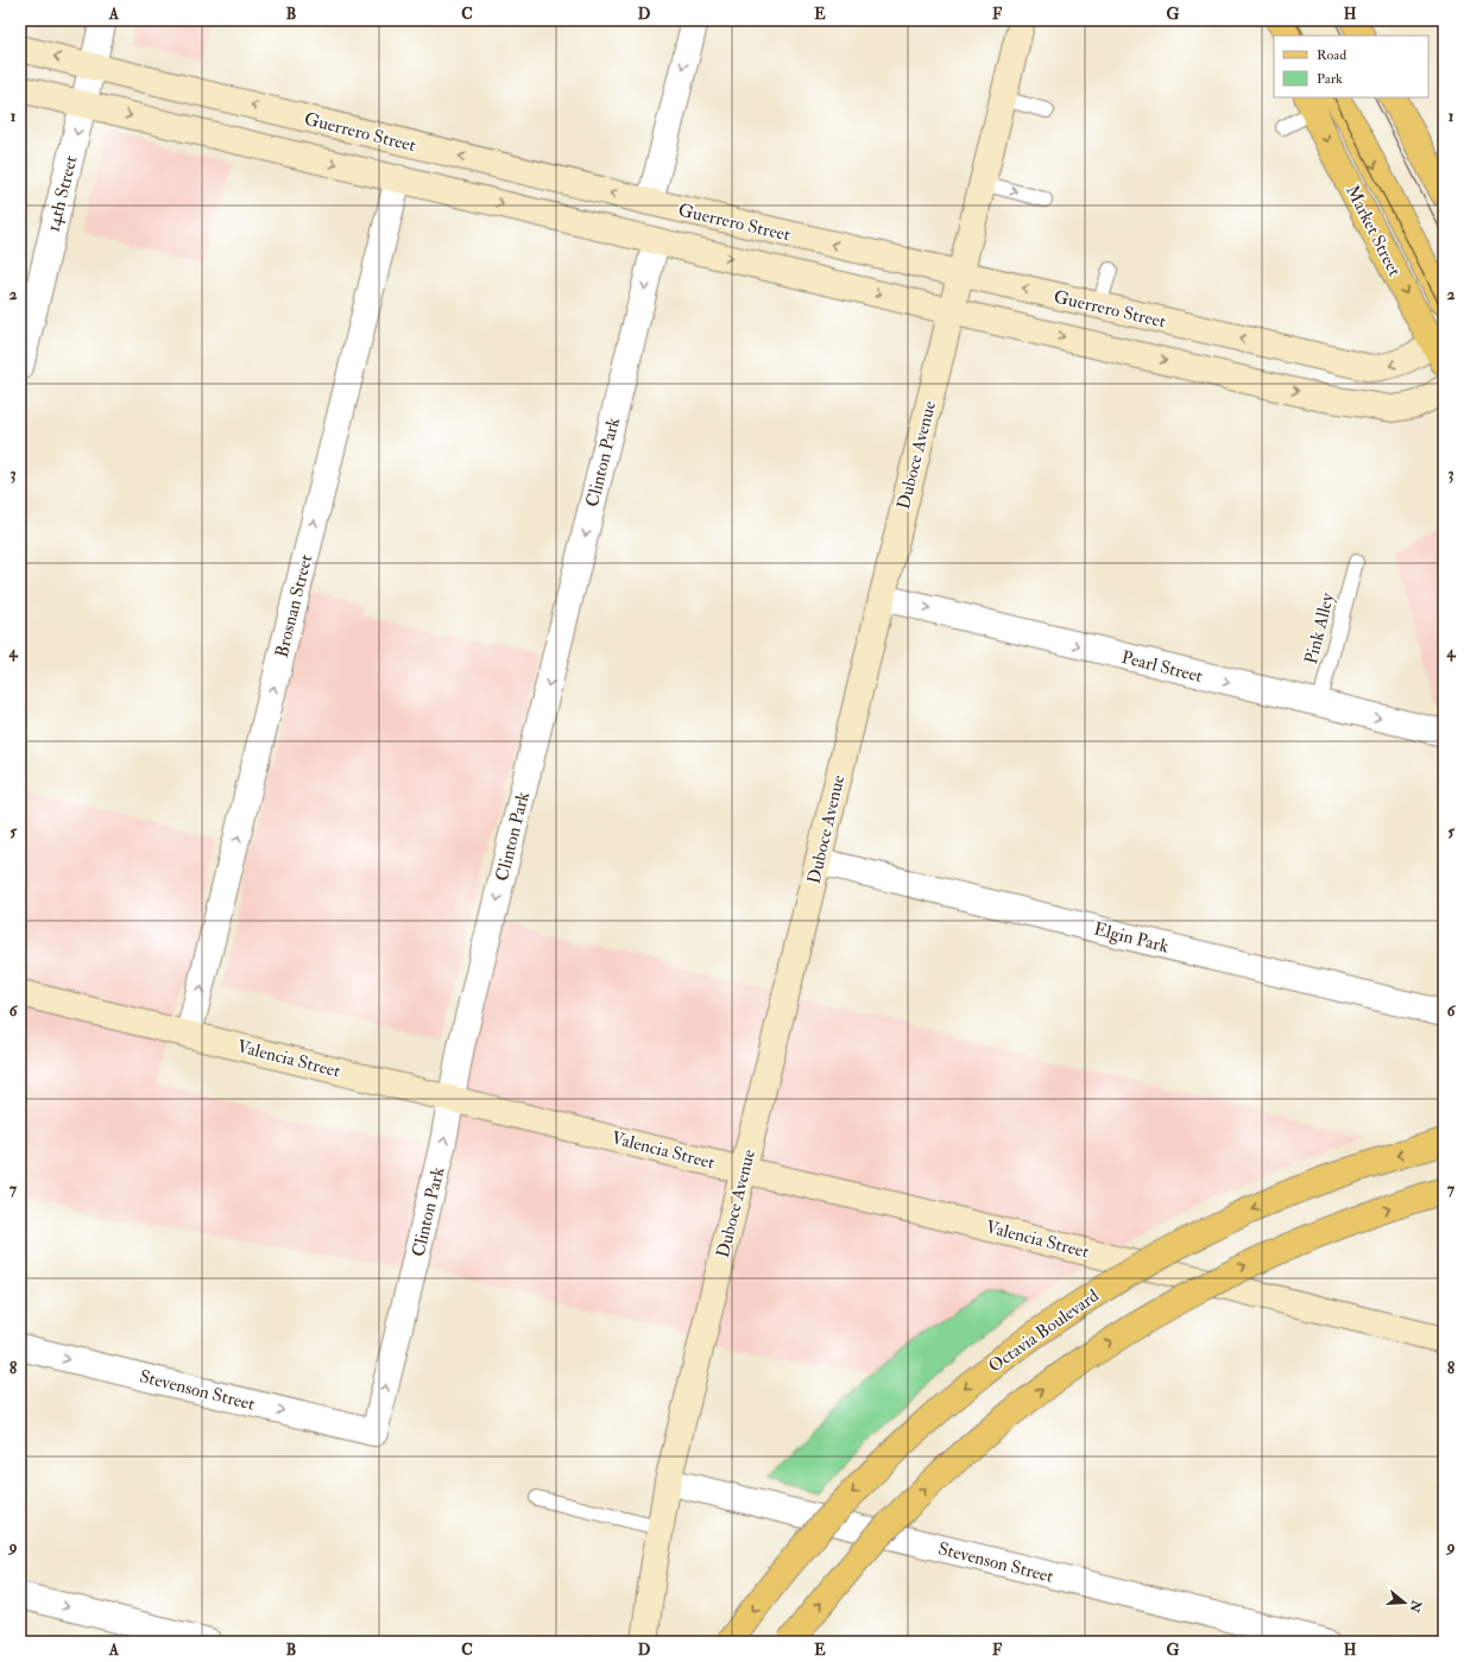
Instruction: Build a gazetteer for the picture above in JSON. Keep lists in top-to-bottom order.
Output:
{
  "streets": {
    "main road": [
      "Guerrero Street",
      "Market Street",
      "Duboce Avenue",
      "Valencia Street",
      "Octavia Boulevard"
    ],
    "street": [
      "14th Street",
      "Clinton Park",
      "Brosnan Street",
      "Pearl Street",
      "Elgin Park",
      "Stevenson Street"
    ],
    "lane": ["Pink Alley"]
  },
  "crossings": [
    ["Guerrero Street", "14th Street"],
    ["Guerrero Street", "Market Street"],
    ["Guerrero Street", "Duboce Avenue"],
    ["Guerrero Street", "Clinton Park"],
    ["Guerrero Street", "Brosnan Street"],
    ["Duboce Avenue", "Pearl Street"],
    ["Duboce Avenue", "Elgin Park"],
    ["Duboce Avenue", "Valencia Street"],
    ["Duboce Avenue", "Stevenson Street"],
    ["Clinton Park", "Valencia Street"],
    ["Clinton Park", "Stevenson Street"],
    ["Brosnan Street", "Valencia Street"],
    ["Pink Alley", "Pearl Street"]
  ],
  "one_way": [
    "14th Street",
    "Market Street",
    "Brosnan Street",
    "Pearl Street",
    "Stevenson Street"
  ],
  "legend": ["Road", "Park"],
  "north": "right",
  "grid": {
    "columns": [
      "A",
      "B",
      "C",
      "D",
      "E",
      "F",
      "G",
      "H"
    ],
    "rows": [
      "1",
      "2",
      "3",
      "4",
      "5",
      "6",
      "7",
      "8",
      "9"
    ]
  }
}
